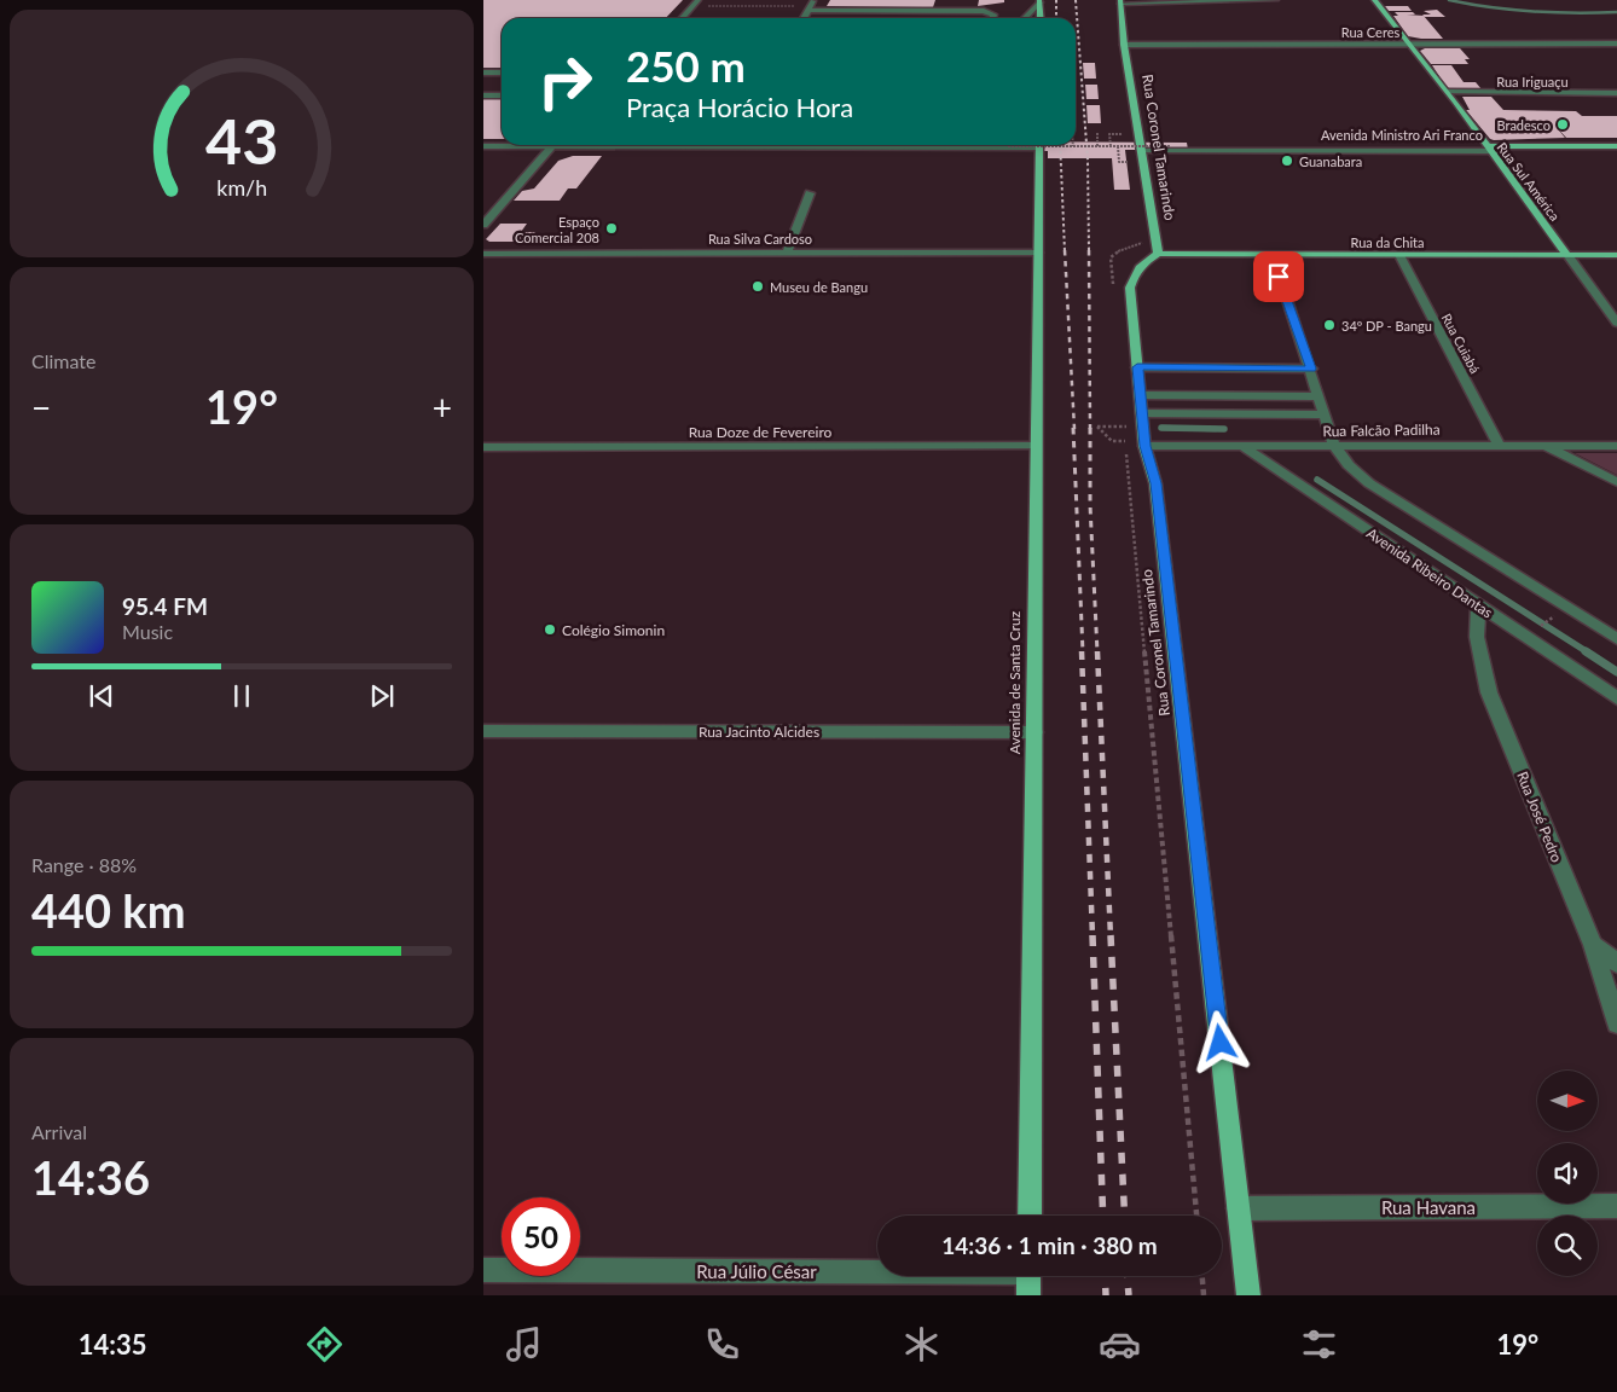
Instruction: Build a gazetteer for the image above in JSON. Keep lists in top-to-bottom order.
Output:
{
  "streets": {
    "main road": [
      "Avenida Ministro Ari Franco",
      "Rua Coronel Tamarindo",
      "Rua Sul América",
      "Rua da Chita",
      "Avenida de Santa Cruz"
    ],
    "street": [
      "Rua Ceres",
      "Rua Iriguaçu",
      "Rua Silva Cardoso",
      "Rua Cuiabá",
      "Rua Falcão Padilha",
      "Rua Doze de Fevereiro",
      "Avenida Ribeiro Dantas",
      "Rua Jacinto Alcides",
      "Rua José Pedro",
      "Rua Havana",
      "Rua Júlio César"
    ]
  },
  "crossings": [
    ["Rua Ceres", "Rua Coronel Tamarindo"],
    ["Rua Ceres", "Rua Sul América"],
    ["Rua Iriguaçu", "Rua Sul América"],
    ["Avenida Ministro Ari Franco", "Rua Sul América"],
    ["Rua Coronel Tamarindo", "Rua da Chita"],
    ["Rua Coronel Tamarindo", "Rua Falcão Padilha"],
    ["Rua Coronel Tamarindo", "Rua Havana"],
    ["Rua Sul América", "Rua da Chita"],
    ["Rua Silva Cardoso", "Avenida de Santa Cruz"],
    ["Rua da Chita", "Rua Cuiabá"],
    ["Rua Cuiabá", "Rua Falcão Padilha"],
    ["Rua Falcão Padilha", "Avenida Ribeiro Dantas"],
    ["Rua Doze de Fevereiro", "Avenida de Santa Cruz"],
    ["Avenida Ribeiro Dantas", "Rua José Pedro"],
    ["Avenida de Santa Cruz", "Rua Jacinto Alcides"]
  ],
  "places": [
    "Bradesco",
    "Guanabara",
    "Espaço Comercial 208",
    "Museu de Bangu",
    "34º DP - Bangu",
    "Colégio Simonin"
  ],
  "north": "right",
  "page": {
    "turn": ["250 m", "Praça Horácio Hora"],
    "tile": [
      "Climate",
      ["Range · 88%", "440 km"],
      ["Arrival", "14:36"]
    ],
    "heat": ["−", "19°", "+"],
    "song": ["95.4 FM", "Music"],
    "limit": "50",
    "trip": "14:36 · 1 min · 380 m",
    "tabs": ["14:35", "19°"],
    "gauge": ["43", "km/h"]
  }
}
